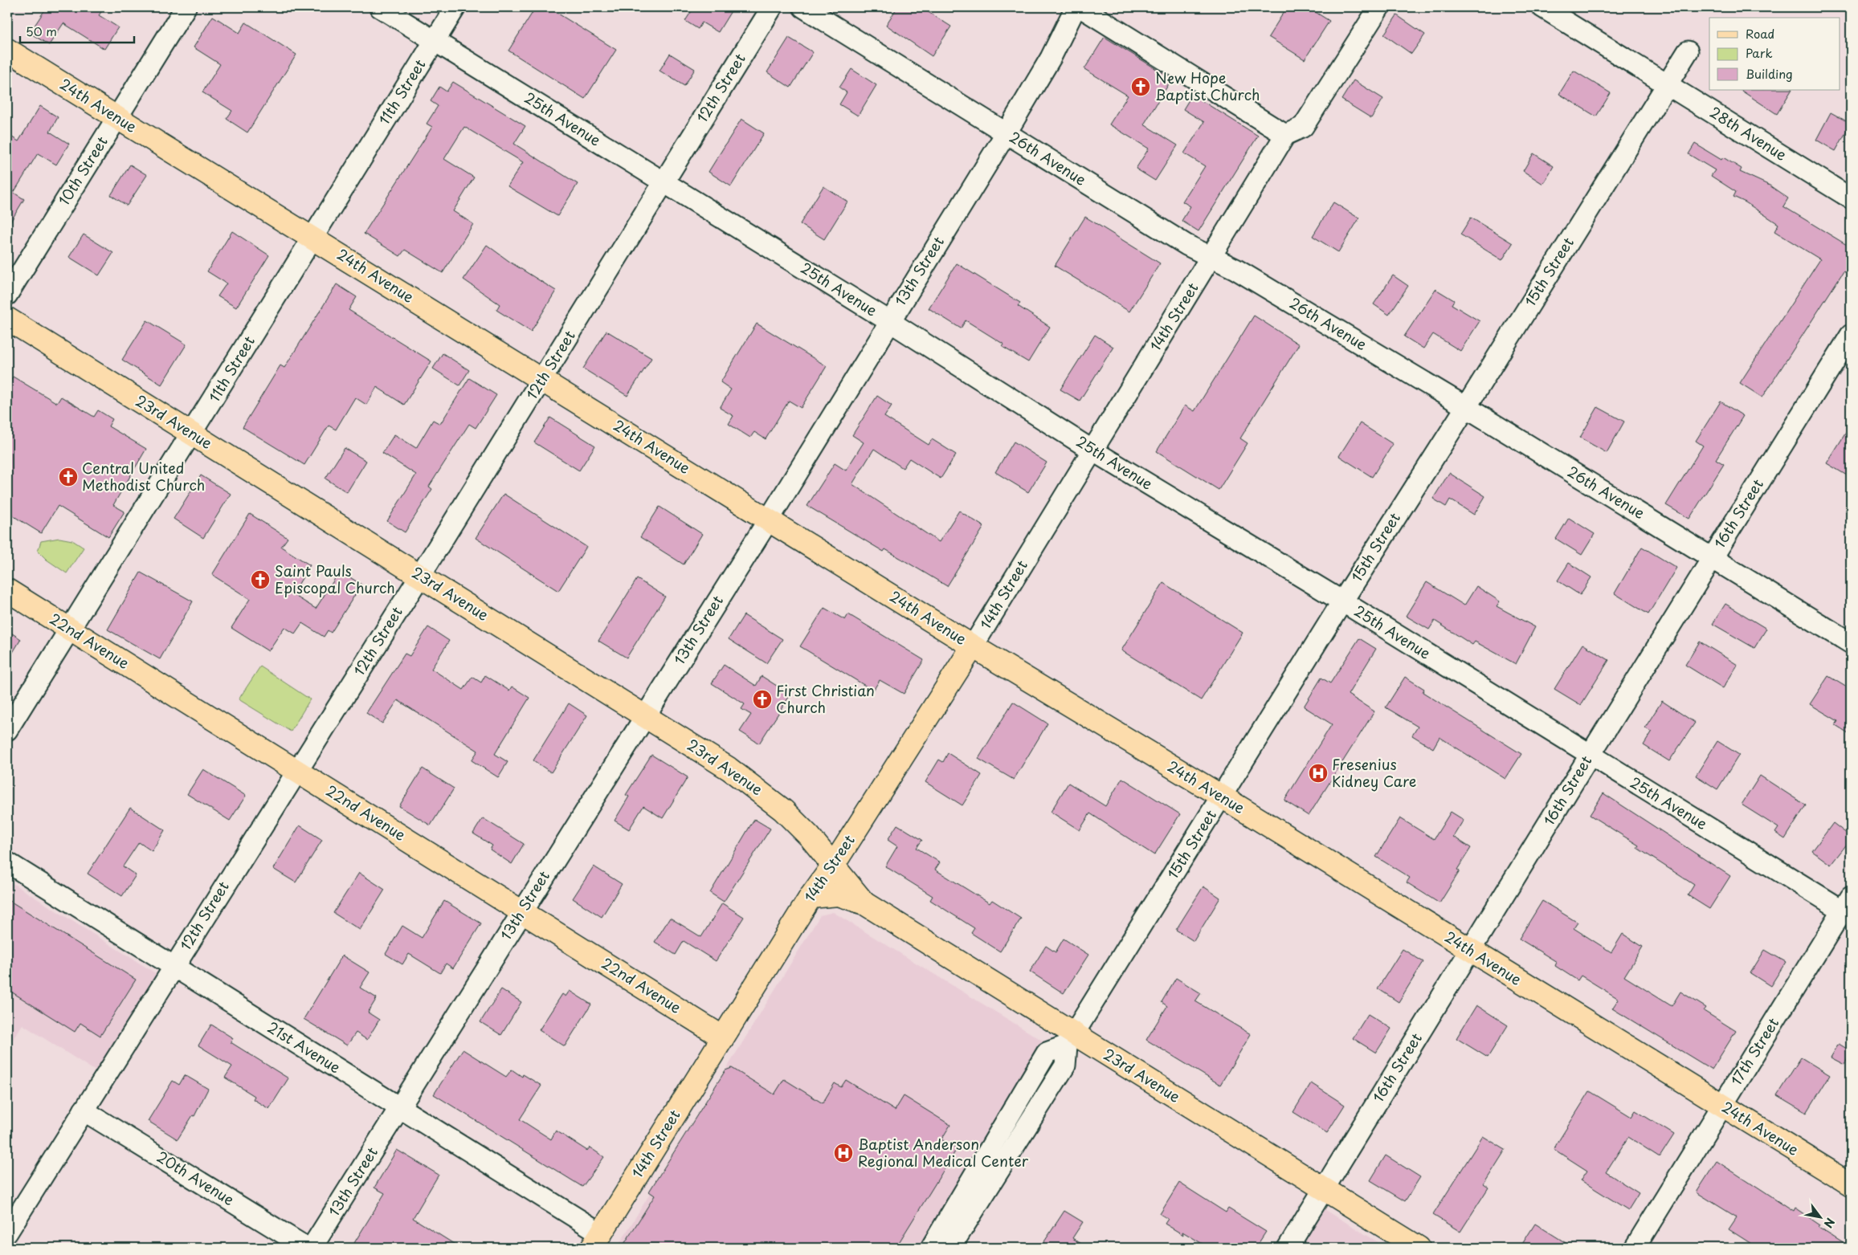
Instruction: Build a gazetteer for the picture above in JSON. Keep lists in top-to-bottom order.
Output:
{
  "streets": {
    "main road": [
      "24th Avenue",
      "14th Street",
      "23rd Avenue",
      "22nd Avenue"
    ],
    "street": [
      "12th Street",
      "11th Street",
      "25th Avenue",
      "28th Avenue",
      "26th Avenue",
      "10th Street",
      "13th Street",
      "15th Street",
      "16th Street",
      "21st Avenue",
      "17th Street",
      "20th Avenue"
    ]
  },
  "crossings": [
    ["12th Street", "24th Avenue"],
    ["12th Street", "25th Avenue"],
    ["12th Street", "23rd Avenue"],
    ["12th Street", "22nd Avenue"],
    ["12th Street", "21st Avenue"],
    ["12th Street", "20th Avenue"],
    ["11th Street", "24th Avenue"],
    ["11th Street", "25th Avenue"],
    ["11th Street", "23rd Avenue"],
    ["11th Street", "22nd Avenue"],
    ["24th Avenue", "10th Street"],
    ["24th Avenue", "13th Street"],
    ["24th Avenue", "15th Street"],
    ["24th Avenue", "14th Street"],
    ["24th Avenue", "16th Street"],
    ["24th Avenue", "17th Street"],
    ["25th Avenue", "13th Street"],
    ["25th Avenue", "15th Street"],
    ["25th Avenue", "14th Street"],
    ["25th Avenue", "16th Street"],
    ["25th Avenue", "17th Street"],
    ["28th Avenue", "15th Street"],
    ["26th Avenue", "13th Street"],
    ["26th Avenue", "15th Street"],
    ["26th Avenue", "14th Street"],
    ["26th Avenue", "16th Street"],
    ["13th Street", "23rd Avenue"],
    ["13th Street", "22nd Avenue"],
    ["13th Street", "21st Avenue"],
    ["15th Street", "23rd Avenue"],
    ["14th Street", "23rd Avenue"],
    ["14th Street", "22nd Avenue"],
    ["14th Street", "21st Avenue"],
    ["23rd Avenue", "16th Street"]
  ],
  "places": {
    "church": [
      "New Hope Baptist Church",
      "Central United Methodist Church",
      "Saint Pauls Episcopal Church",
      "First Christian Church"
    ],
    "hospital": ["Fresenius Kidney Care", "Baptist Anderson Regional Medical Center"]
  },
  "legend": ["Road", "Park", "Building"],
  "scale_bar": "50 m",
  "north": "bottom right"
}
